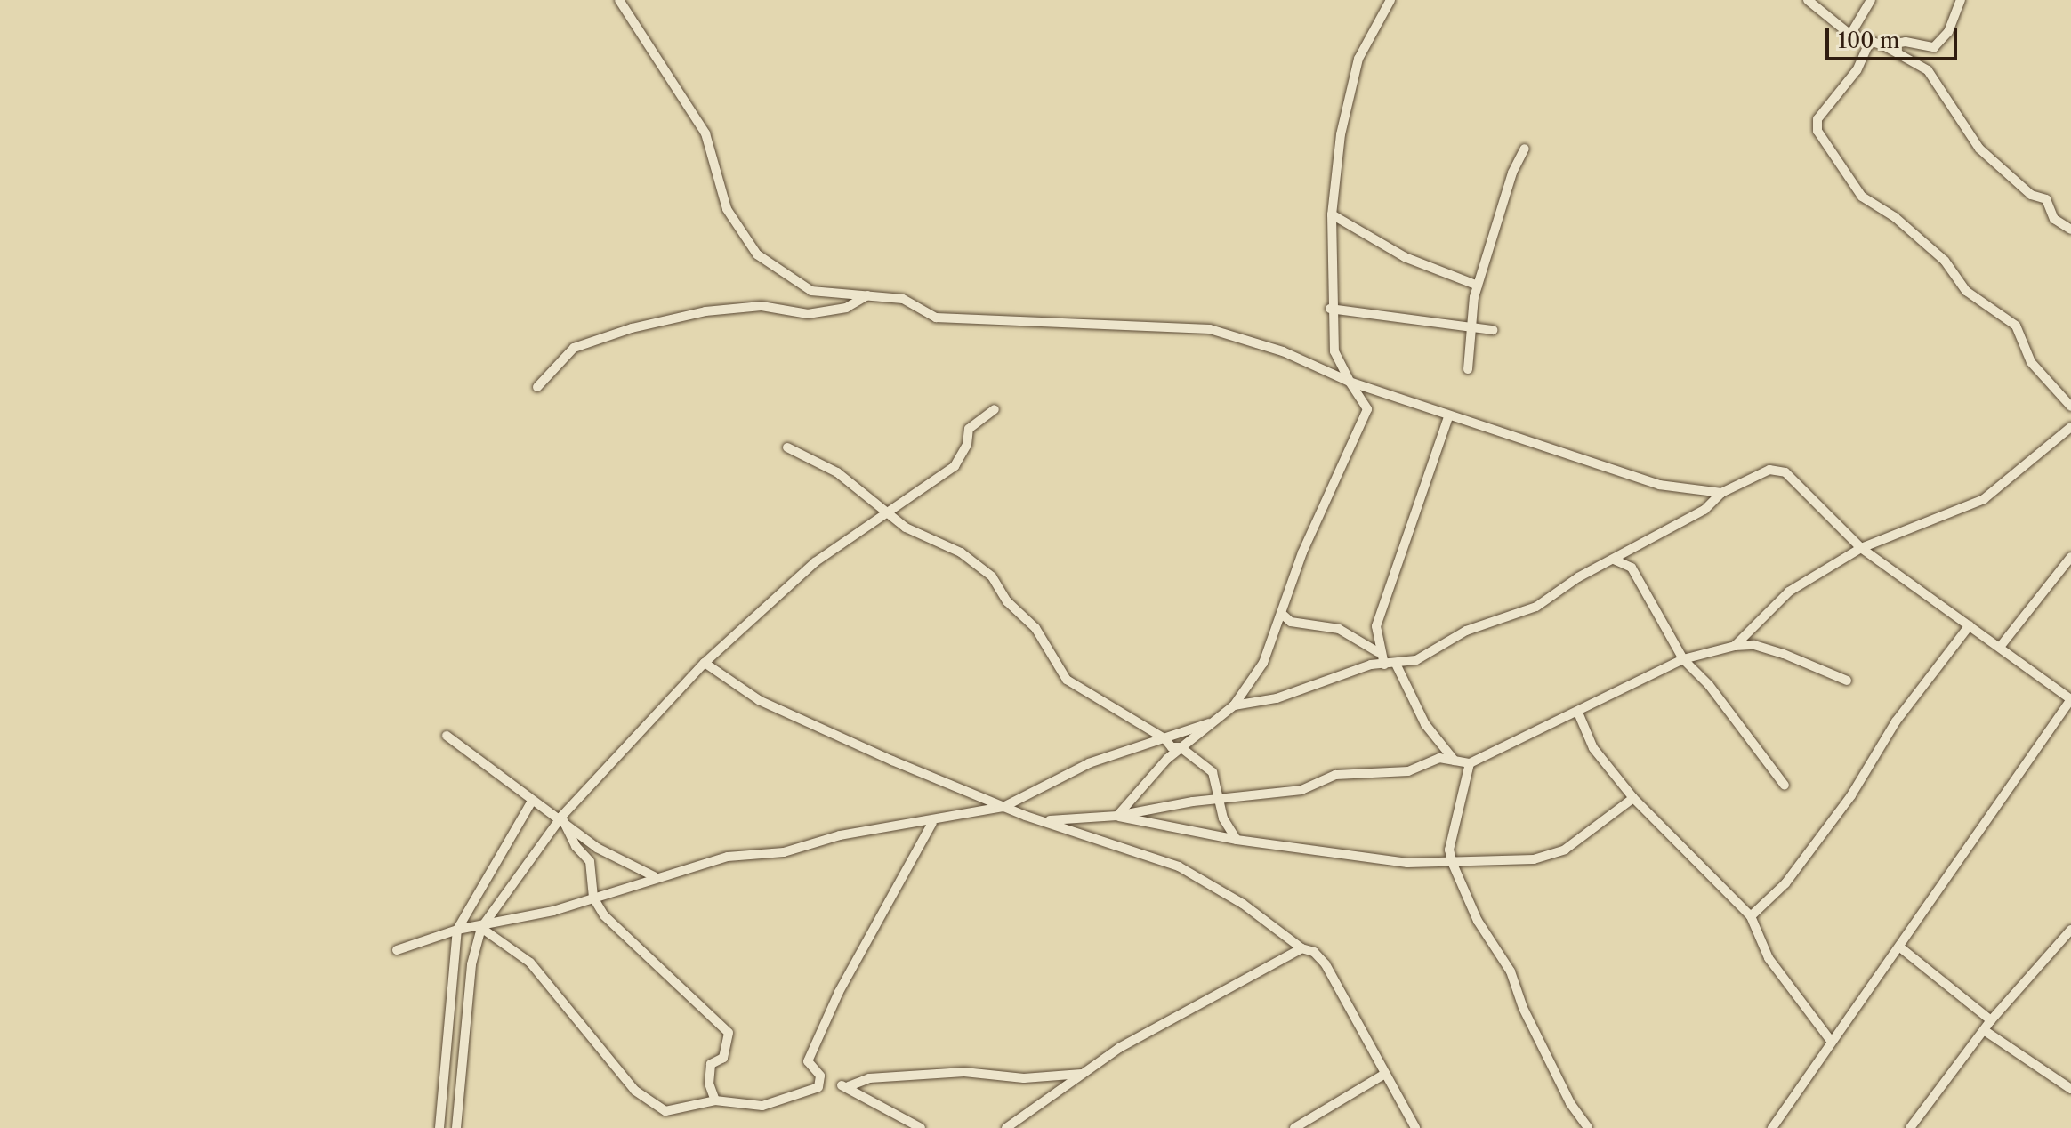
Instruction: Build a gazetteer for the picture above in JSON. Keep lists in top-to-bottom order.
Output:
{
  "scale_bar": "100 m"
}
